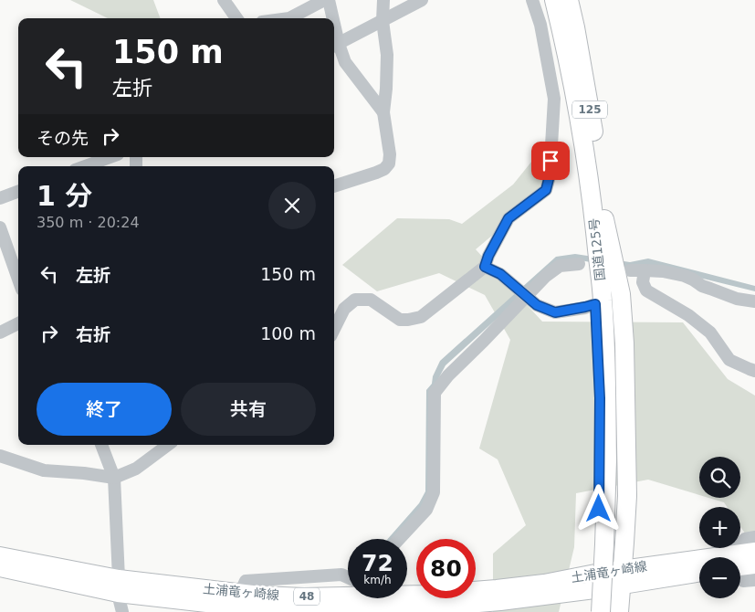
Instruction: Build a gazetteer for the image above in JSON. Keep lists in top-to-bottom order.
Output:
{
  "streets": {
    "highway": ["125", "国道125号"],
    "main road": ["土浦竜ヶ崎線", "48"]
  },
  "page": {
    "turn": ["150 m", "左折"],
    "then": "その先",
    "heading": ["1 分", "350 m · 20:24"],
    "list": [
      {
        "name": "左折",
        "value": "150 m"
      },
      {
        "name": "右折",
        "value": "100 m"
      }
    ],
    "buttons": ["終了", "共有"],
    "map_buttons": ["+", "−"],
    "speed": "72 km/h",
    "limit": "80"
  }
}
